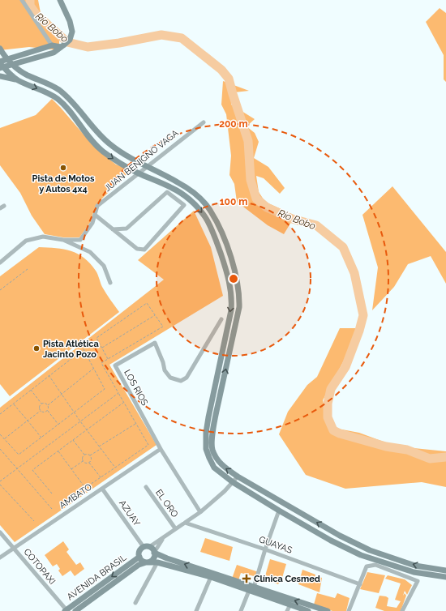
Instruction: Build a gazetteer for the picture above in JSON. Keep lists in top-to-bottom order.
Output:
{
  "streets": {
    "main road": ["AVENIDA BRASIL"],
    "street": [
      "JUAN BENIGNO VAGA",
      "LOS RIOS",
      "AMBATO",
      "EL ORO",
      "AZUAY",
      "GUAYAS",
      "COTOPAXI"
    ]
  },
  "crossings": [
    ["LOS RIOS", "AMBATO"],
    ["AMBATO", "AZUAY"],
    ["AMBATO", "COTOPAXI"],
    ["AZUAY", "AVENIDA BRASIL"],
    ["COTOPAXI", "AVENIDA BRASIL"]
  ],
  "water": ["Río Bobo"],
  "places": {
    "other": ["Pista de Motos y Autos 4x4", "Pista Atlética Jacinto Pozo"],
    "health": ["Clínica Cesmed"]
  },
  "rings": ["200 m", "100 m"]
}
